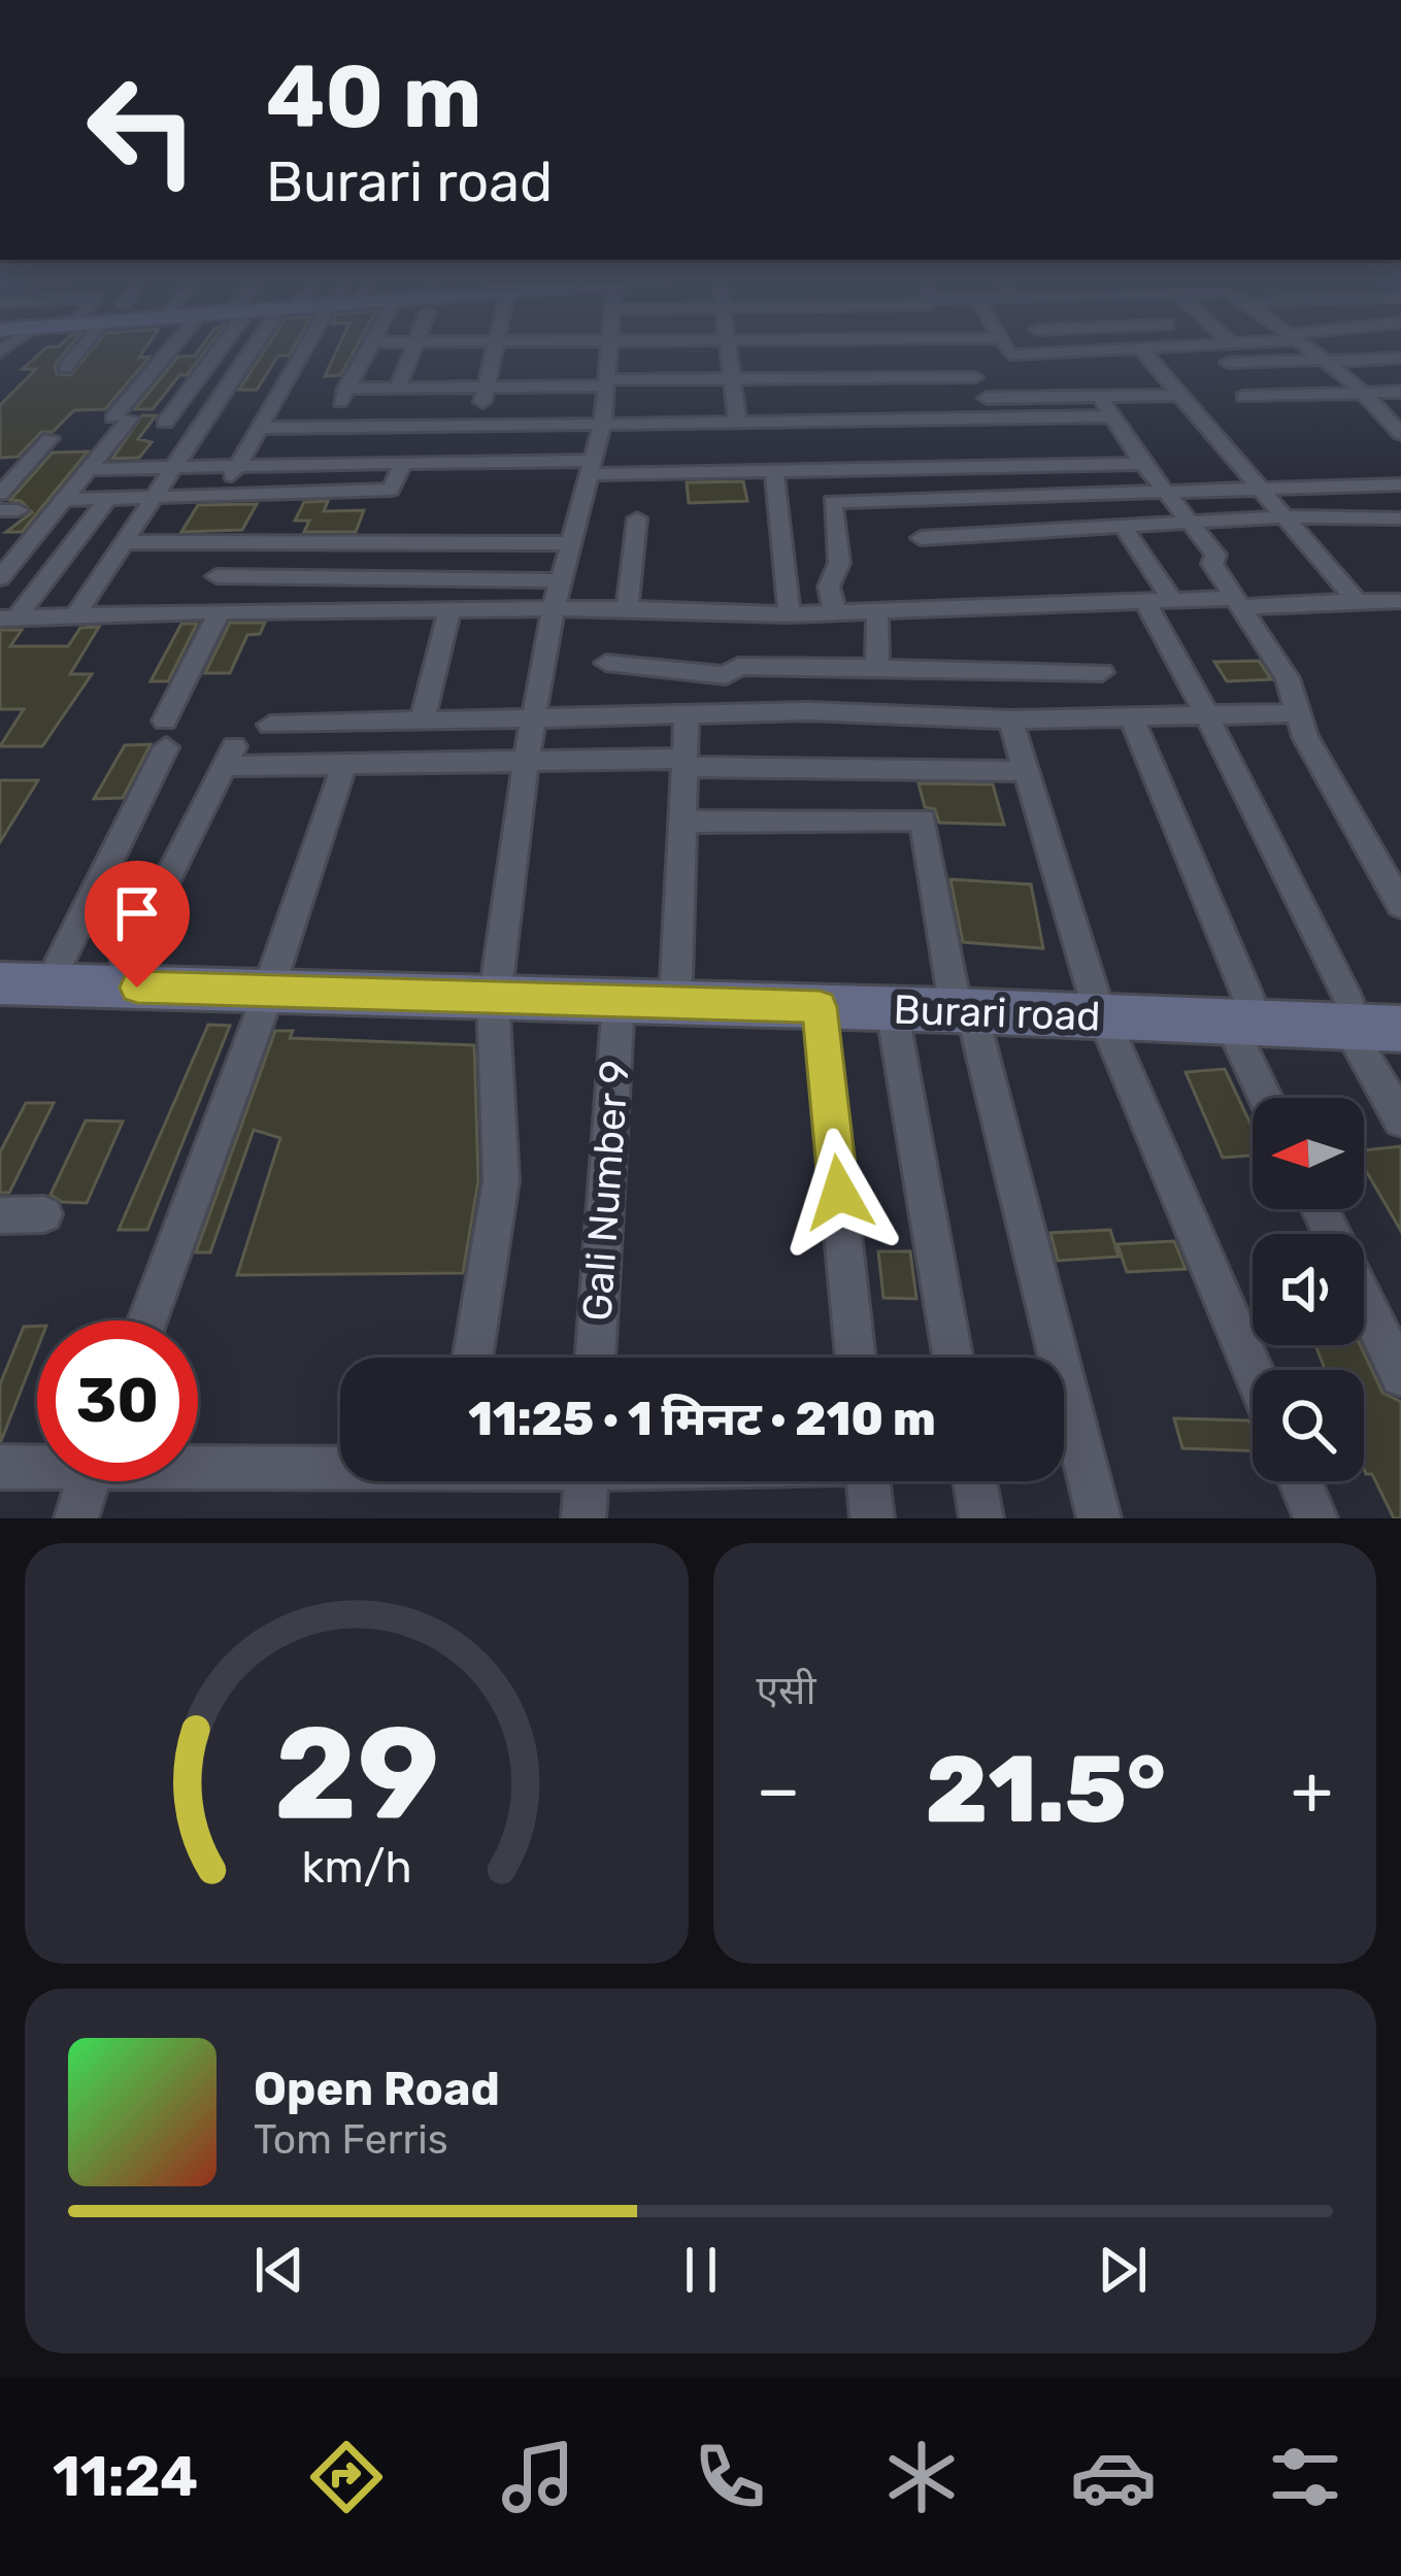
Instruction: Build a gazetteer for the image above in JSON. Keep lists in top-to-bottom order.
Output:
{
  "streets": {
    "main road": ["Burari road"],
    "street": ["Gali Number 9"]
  },
  "crossings": [
    ["Burari road", "Gali Number 9"]
  ],
  "north": "left",
  "page": {
    "turn": ["40 m", "Burari road"],
    "limit": "30",
    "trip": "11:25 · 1 मिनट · 210 m",
    "tile": "एसी",
    "heat": ["−", "21.5°", "+"],
    "song": ["Open Road", "Tom Ferris"],
    "tabs": "11:24",
    "gauge": ["29", "km/h"]
  }
}
